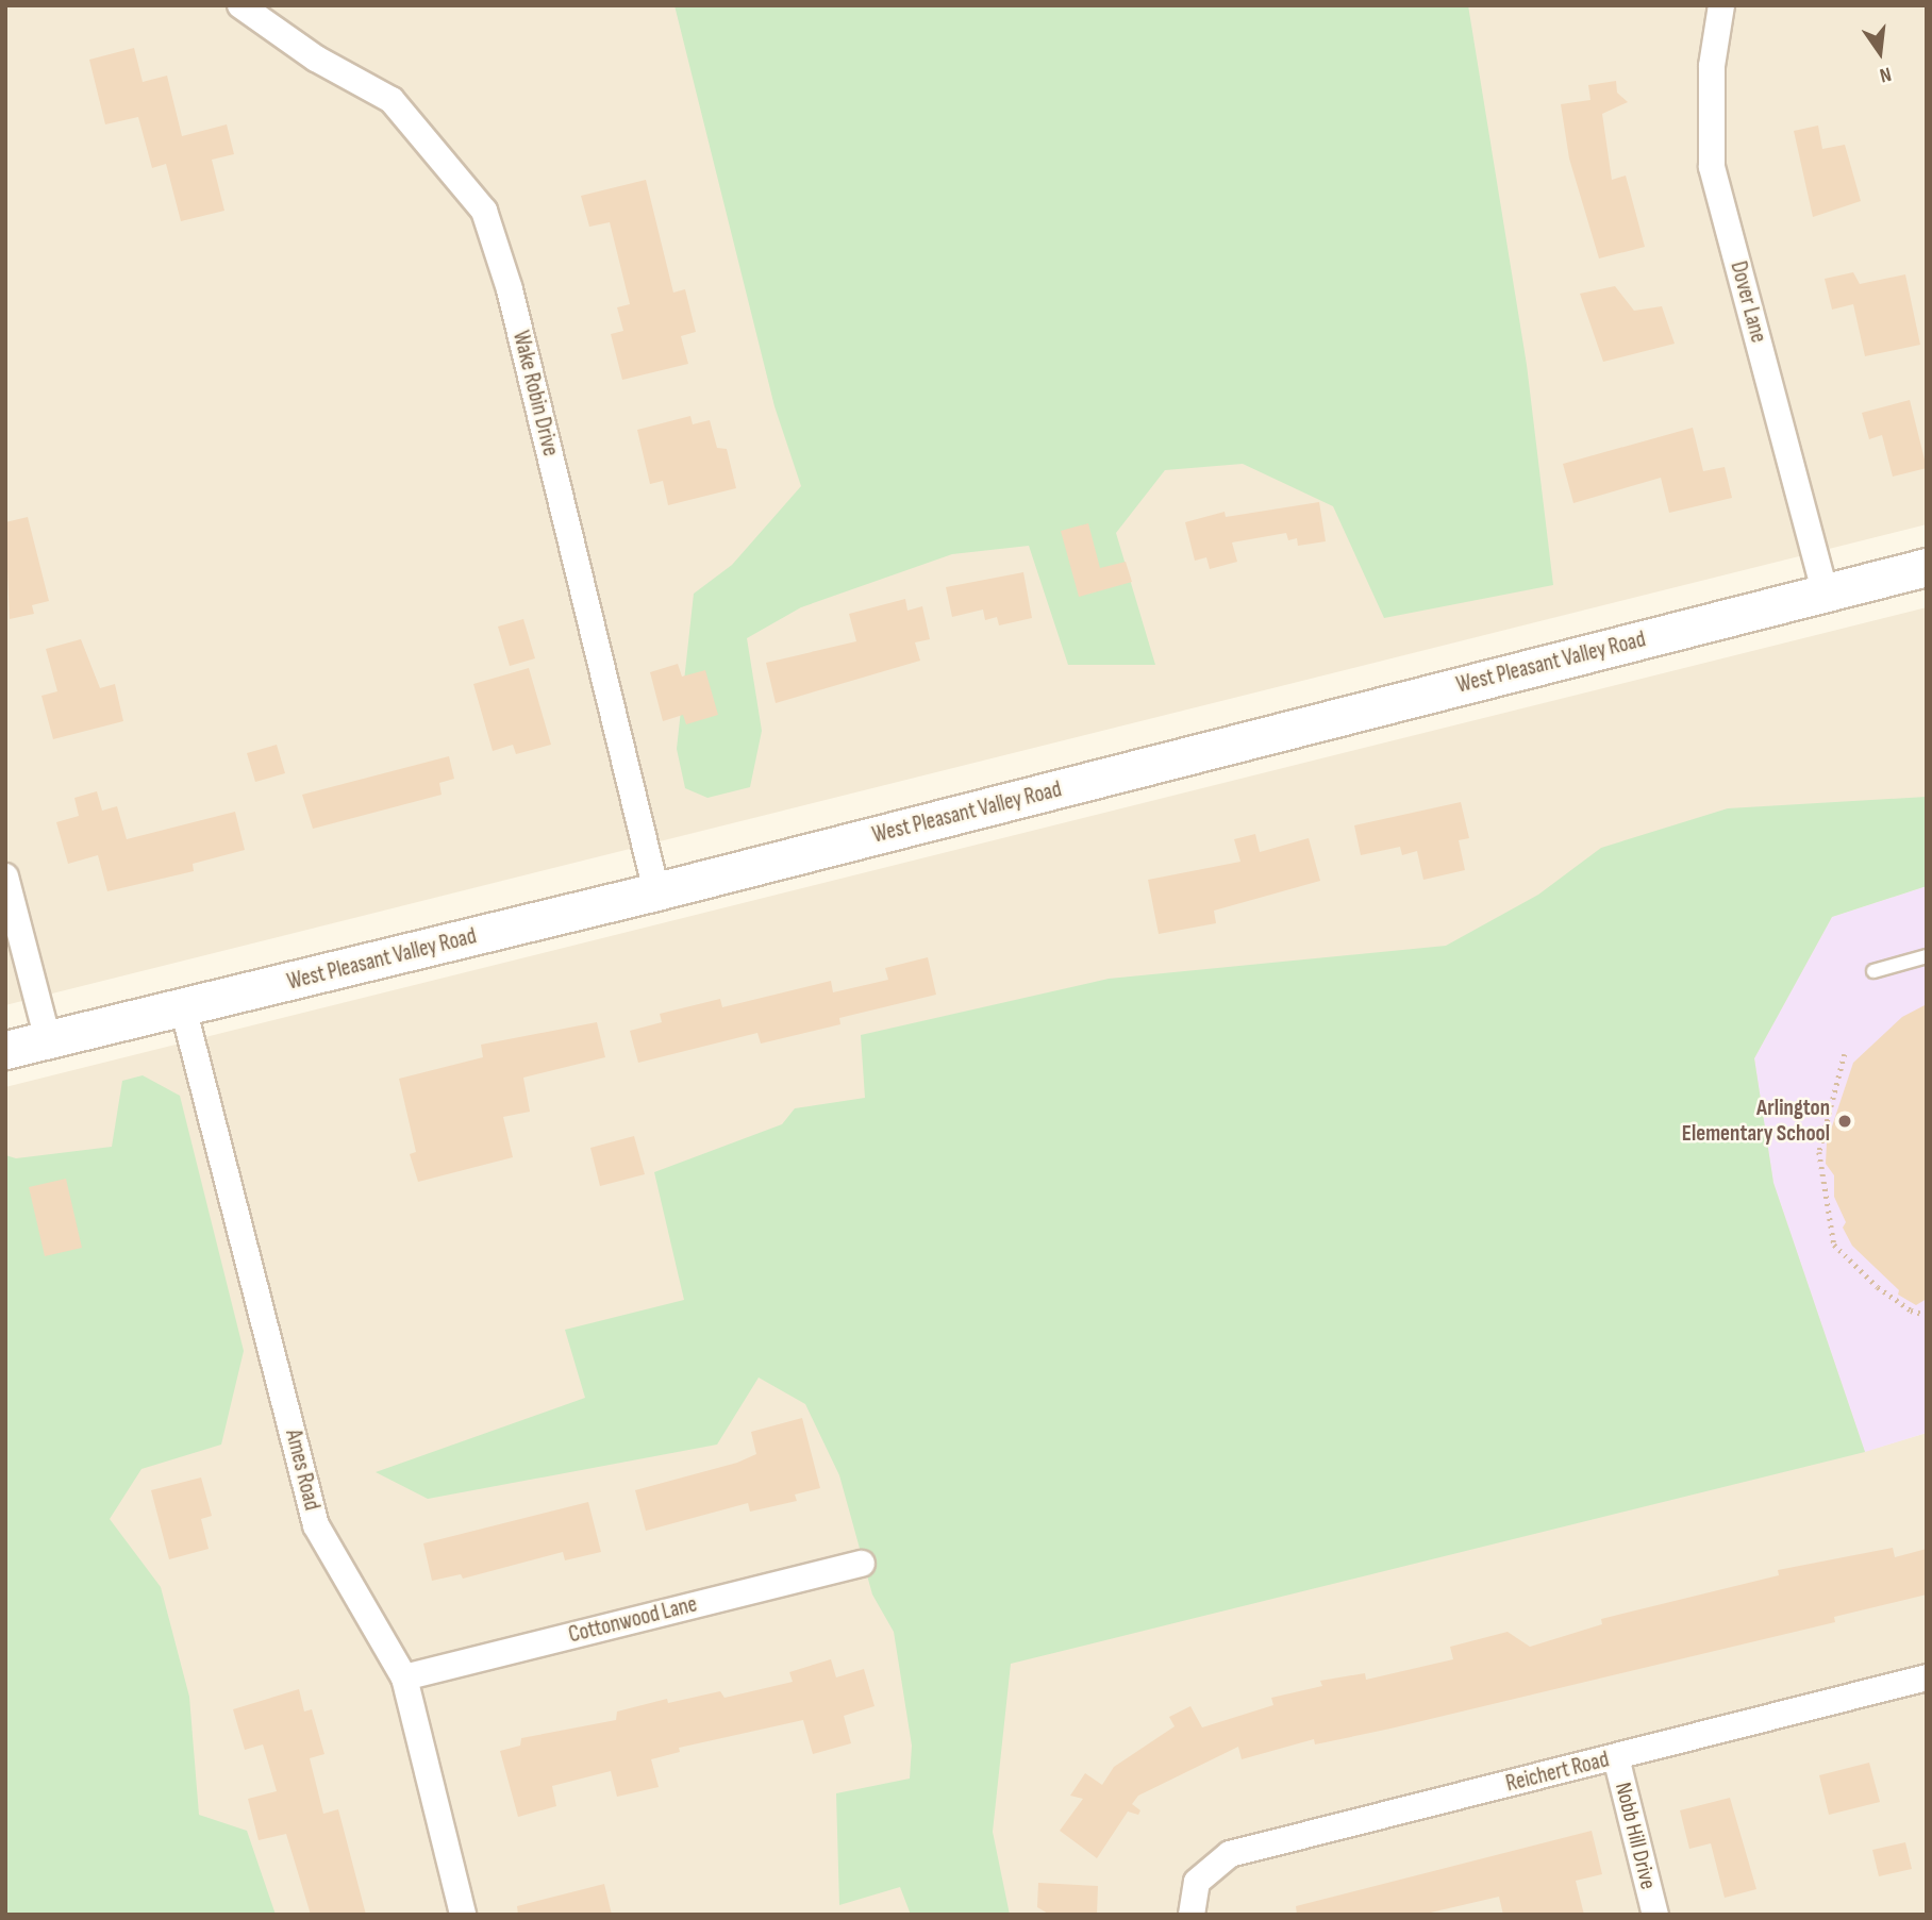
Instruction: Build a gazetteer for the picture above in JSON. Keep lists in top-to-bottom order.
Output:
{
  "streets": {
    "main road": ["West Pleasant Valley Road"],
    "street": [
      "Dover Lane",
      "Wake Robin Drive",
      "Ames Road",
      "Cottonwood Lane",
      "Reichert Road",
      "Nobb Hill Drive"
    ]
  },
  "crossings": [
    ["Dover Lane", "West Pleasant Valley Road"],
    ["Wake Robin Drive", "West Pleasant Valley Road"],
    ["West Pleasant Valley Road", "Ames Road"],
    ["Ames Road", "Cottonwood Lane"],
    ["Reichert Road", "Nobb Hill Drive"]
  ],
  "places": ["Arlington Elementary School"],
  "north": "bottom"
}
